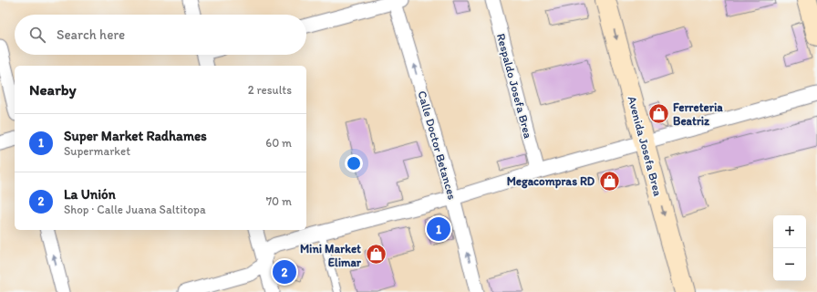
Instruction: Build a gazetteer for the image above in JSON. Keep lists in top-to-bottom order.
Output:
{
  "streets": {
    "main road": ["Avenida Josefa Brea"],
    "street": ["Respaldo Josefa Brea", "Calle Doctor Betances"]
  },
  "one_way": ["Calle Doctor Betances", "Avenida Josefa Brea"],
  "places": {
    "shop": ["Ferreteria Beatriz", "Megacompras RD", "Mini Market Elimar"]
  },
  "page": {
    "search": "Search here",
    "heading": ["Nearby", "2 results"],
    "list": [
      {
        "mark": "1",
        "name": "Super Market Radhames",
        "note": "Supermarket",
        "value": "60 m"
      },
      {
        "mark": "2",
        "name": "La Unión",
        "note": "Shop · Calle Juana Saltitopa",
        "value": "70 m"
      }
    ],
    "map_buttons": ["+", "−"],
    "pins": ["1", "2"]
  }
}
